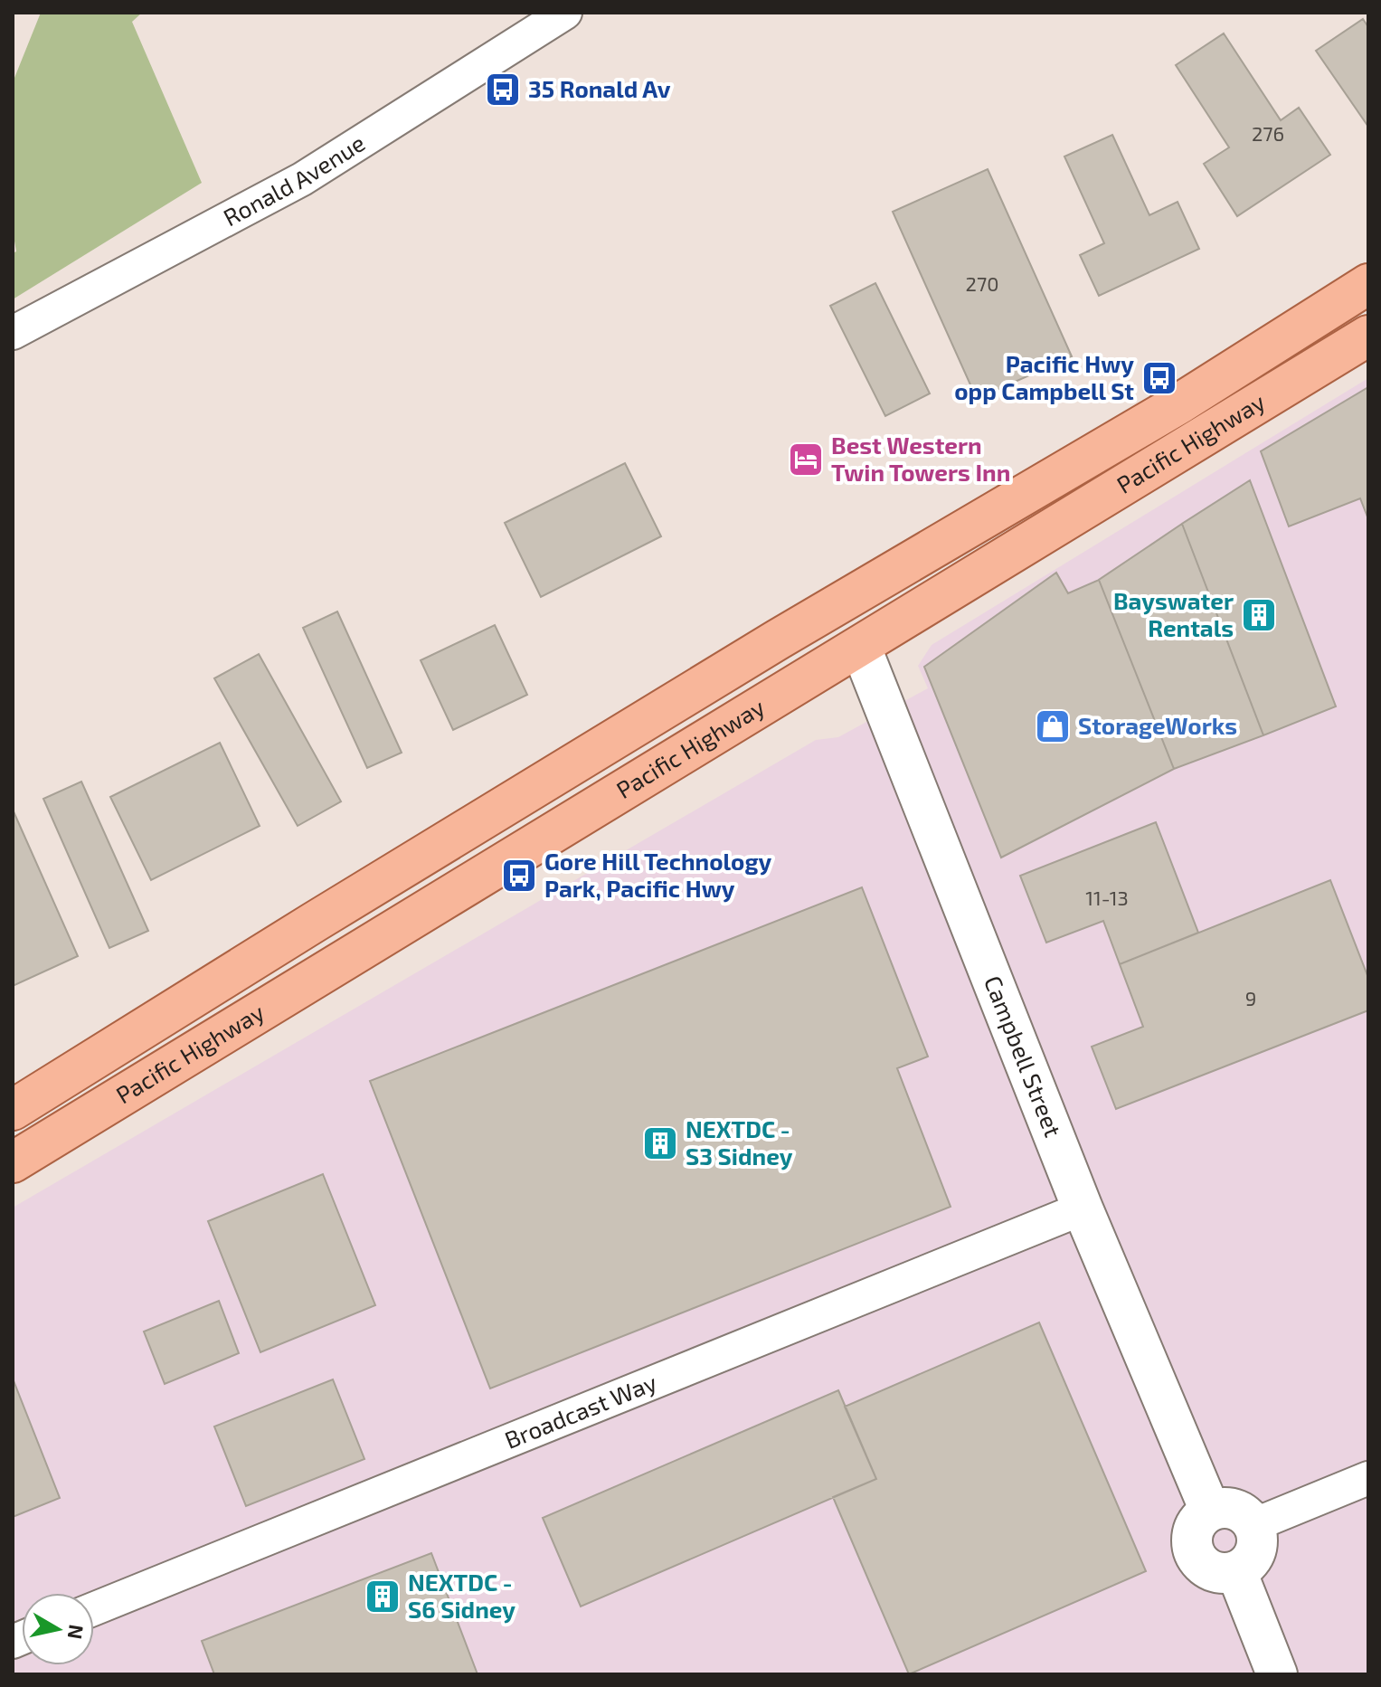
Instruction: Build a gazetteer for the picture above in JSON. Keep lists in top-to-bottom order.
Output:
{
  "streets": {
    "main road": ["Pacific Highway", "Campbell Street"],
    "street": ["Ronald Avenue", "Broadcast Way"]
  },
  "crossings": [
    ["Pacific Highway", "Campbell Street"],
    ["Campbell Street", "Broadcast Way"]
  ],
  "places": {
    "bus stop": ["35 Ronald Av", "Pacific Hwy opp Campbell St", "Gore Hill Technology Park, Pacific Hwy"],
    "hotel": ["Best Western Twin Towers Inn"],
    "building": ["Bayswater Rentals", "NEXTDC - S3 Sidney", "NEXTDC - S6 Sidney"],
    "shop": ["StorageWorks"]
  },
  "house_numbers": [
    "276",
    "270",
    "11-13",
    "9"
  ],
  "north": "right"
}
